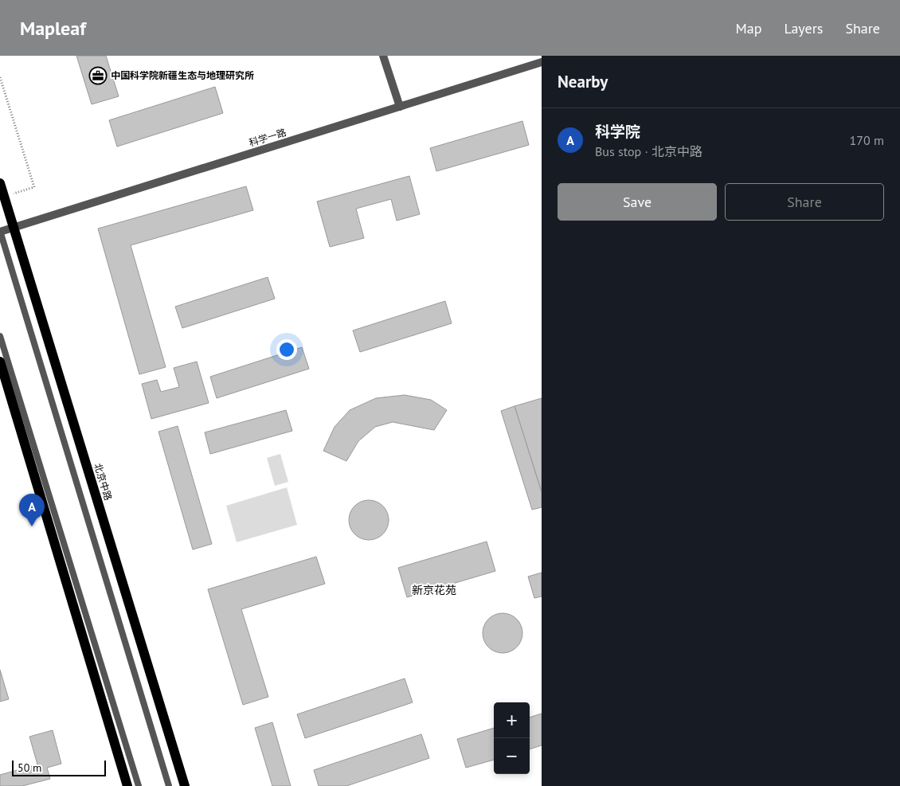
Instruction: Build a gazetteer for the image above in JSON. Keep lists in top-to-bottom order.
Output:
{
  "streets": {
    "main road": ["北京中路"],
    "street": ["科学一路"]
  },
  "crossings": [
    ["科学一路", "北京中路"]
  ],
  "districts": ["新京花苑"],
  "places": {
    "office": ["中国科学院新疆生态与地理研究所"]
  },
  "scale_bar": "50 m",
  "page": {
    "header": "Mapleaf",
    "nav": ["Map", "Layers", "Share"],
    "heading": "Nearby",
    "list": [
      {
        "mark": "A",
        "name": "科学院",
        "note": "Bus stop · 北京中路",
        "value": "170 m"
      }
    ],
    "buttons": ["Save", "Share"],
    "pins": "A",
    "map_buttons": ["+", "−"],
    "scale": "50 m"
  }
}
